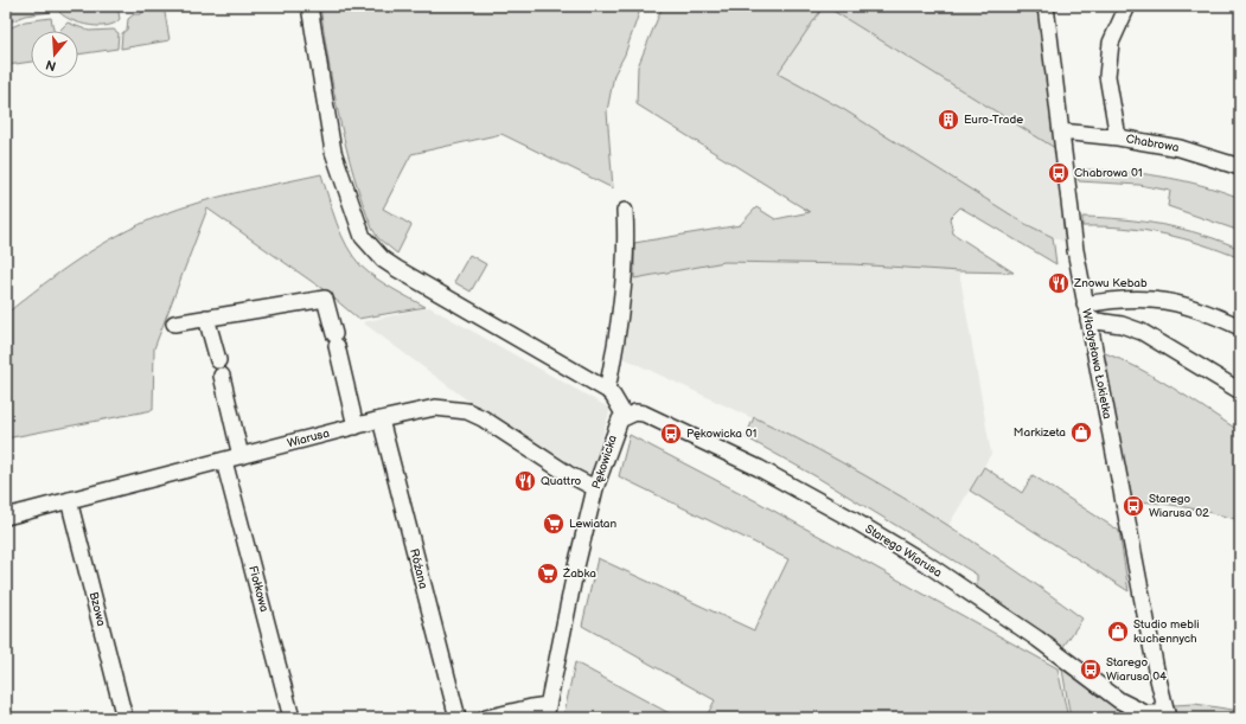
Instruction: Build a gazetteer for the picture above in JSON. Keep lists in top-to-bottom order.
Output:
{
  "streets": {
    "street": [
      "Chabrowa",
      "Władysława Łokietka",
      "Wiarusa",
      "Pękowicka",
      "Starego Wiarusa",
      "Różana",
      "Fiołkowa",
      "Bzowa"
    ]
  },
  "crossings": [
    ["Chabrowa", "Władysława Łokietka"],
    ["Władysława Łokietka", "Starego Wiarusa"],
    ["Wiarusa", "Pękowicka"],
    ["Wiarusa", "Różana"],
    ["Wiarusa", "Fiołkowa"],
    ["Wiarusa", "Bzowa"],
    ["Pękowicka", "Starego Wiarusa"]
  ],
  "places": {
    "building": ["Euro-Trade"],
    "bus stop": [
      "Chabrowa 01",
      "Pękowicka 01",
      "Starego Wiarusa 02",
      "Starego Wiarusa 04"
    ],
    "restaurant": ["Znowu Kebab", "Quattro"],
    "shop": ["Markizeta", "Studio mebli kuchennych"],
    "supermarket": ["Lewiatan", "Żabka"]
  },
  "north": "bottom"
}
